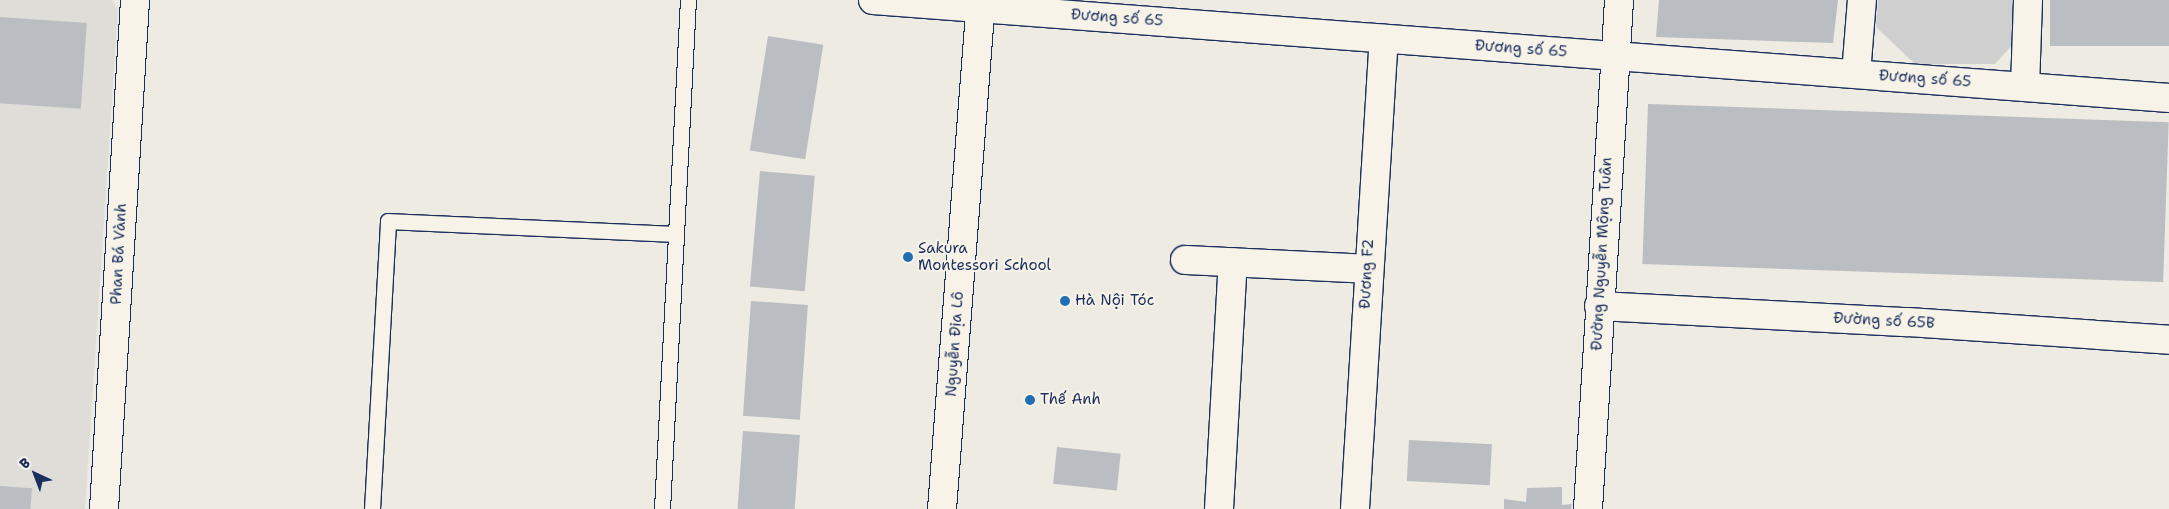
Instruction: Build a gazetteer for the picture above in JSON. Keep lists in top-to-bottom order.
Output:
{
  "streets": {
    "street": [
      "Đương số 65",
      "Phan Bá Vành",
      "Đường Nguyễn Mộng Tuân",
      "Đương F2",
      "Đường số 65B",
      "Nguyễn Địa Lô"
    ]
  },
  "crossings": [
    ["Đương số 65", "Đường Nguyễn Mộng Tuân"],
    ["Đương số 65", "Đương F2"],
    ["Đương số 65", "Nguyễn Địa Lô"],
    ["Đường Nguyễn Mộng Tuân", "Đường số 65B"]
  ],
  "places": ["Sakura Montessori School", "Hà Nội Tóc", "Thế Anh"],
  "north": "top left"
}
